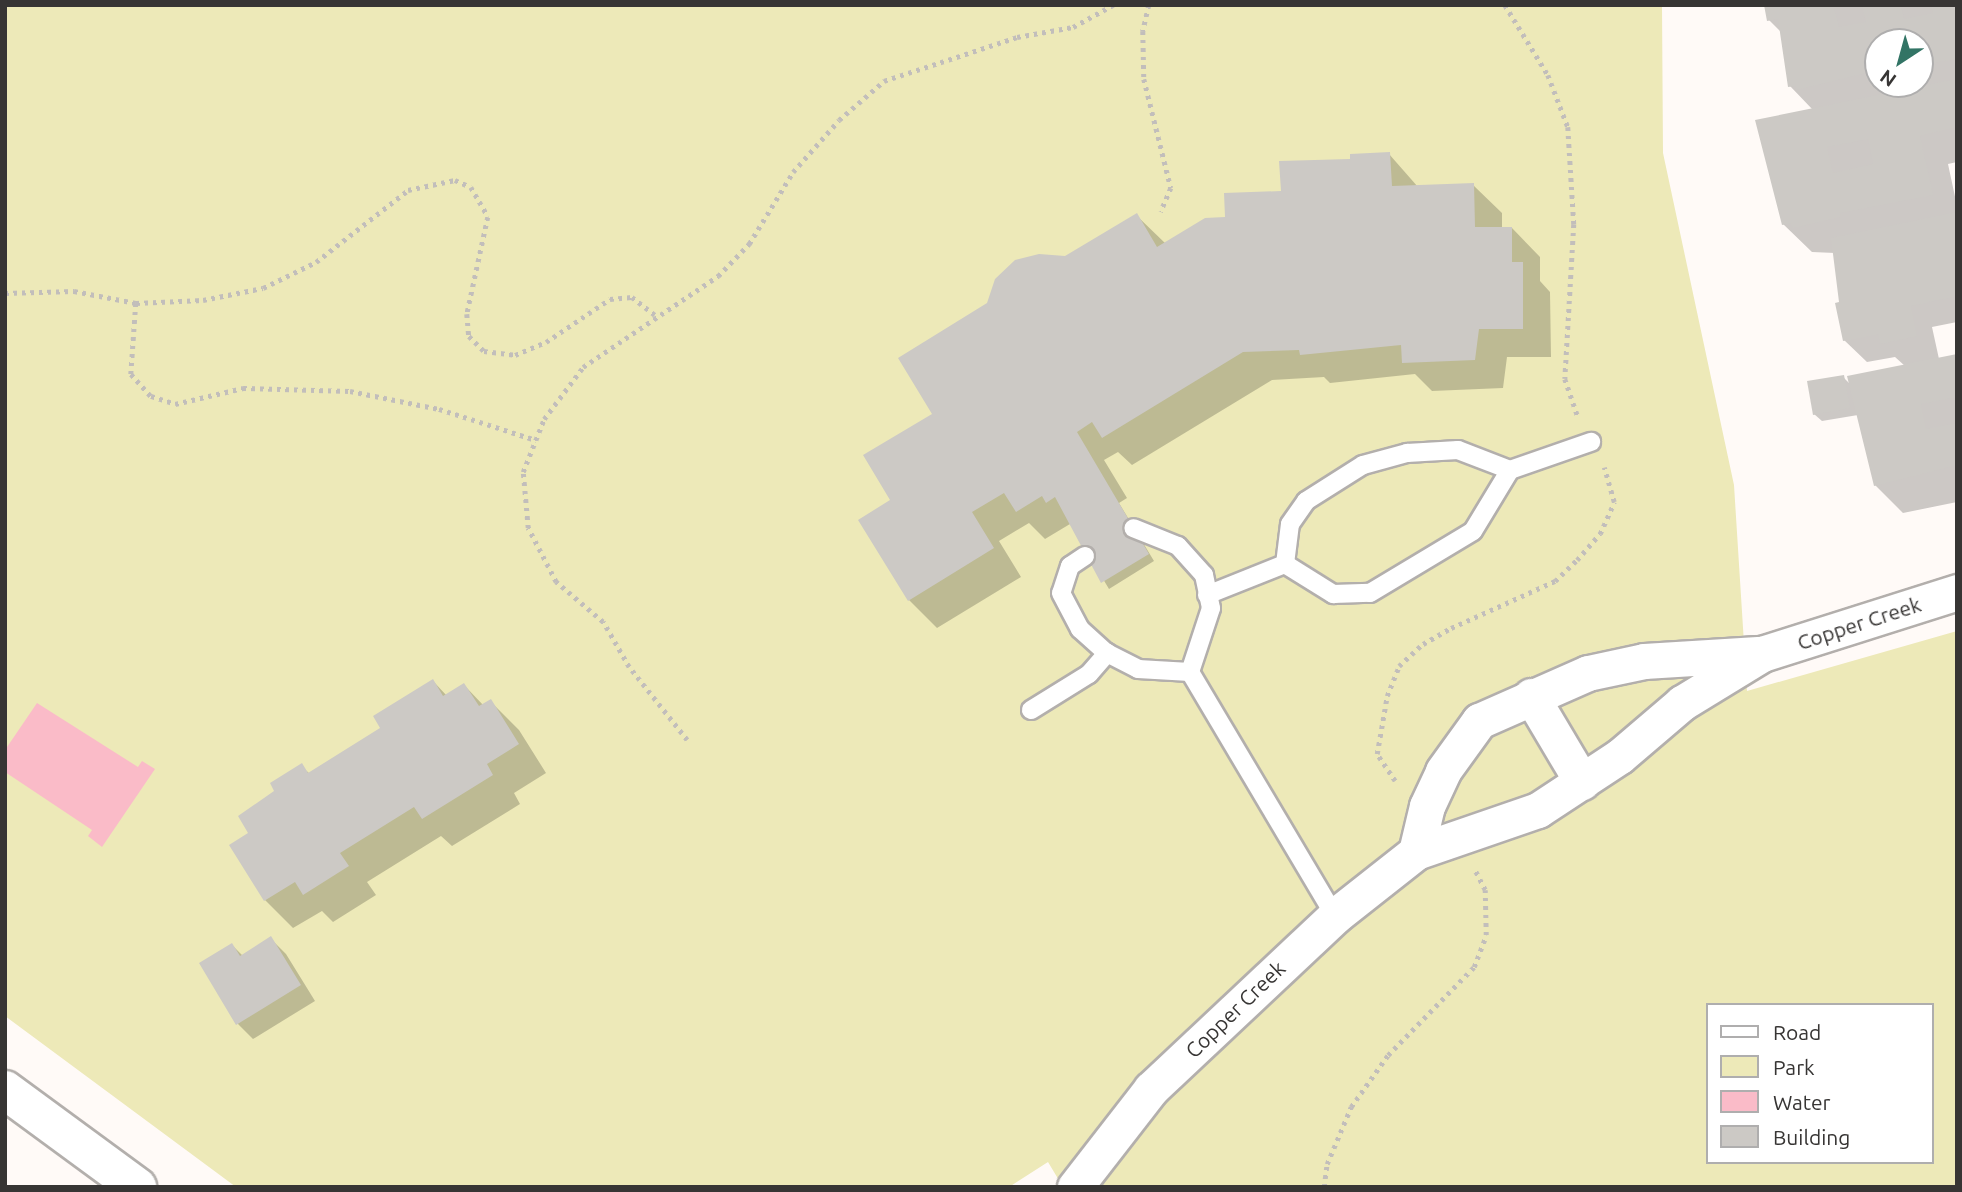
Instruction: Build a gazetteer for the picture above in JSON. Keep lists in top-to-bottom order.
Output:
{
  "streets": {
    "street": ["Copper Creek"]
  },
  "legend": [
    "Road",
    "Park",
    "Water",
    "Building"
  ],
  "north": "bottom left"
}
